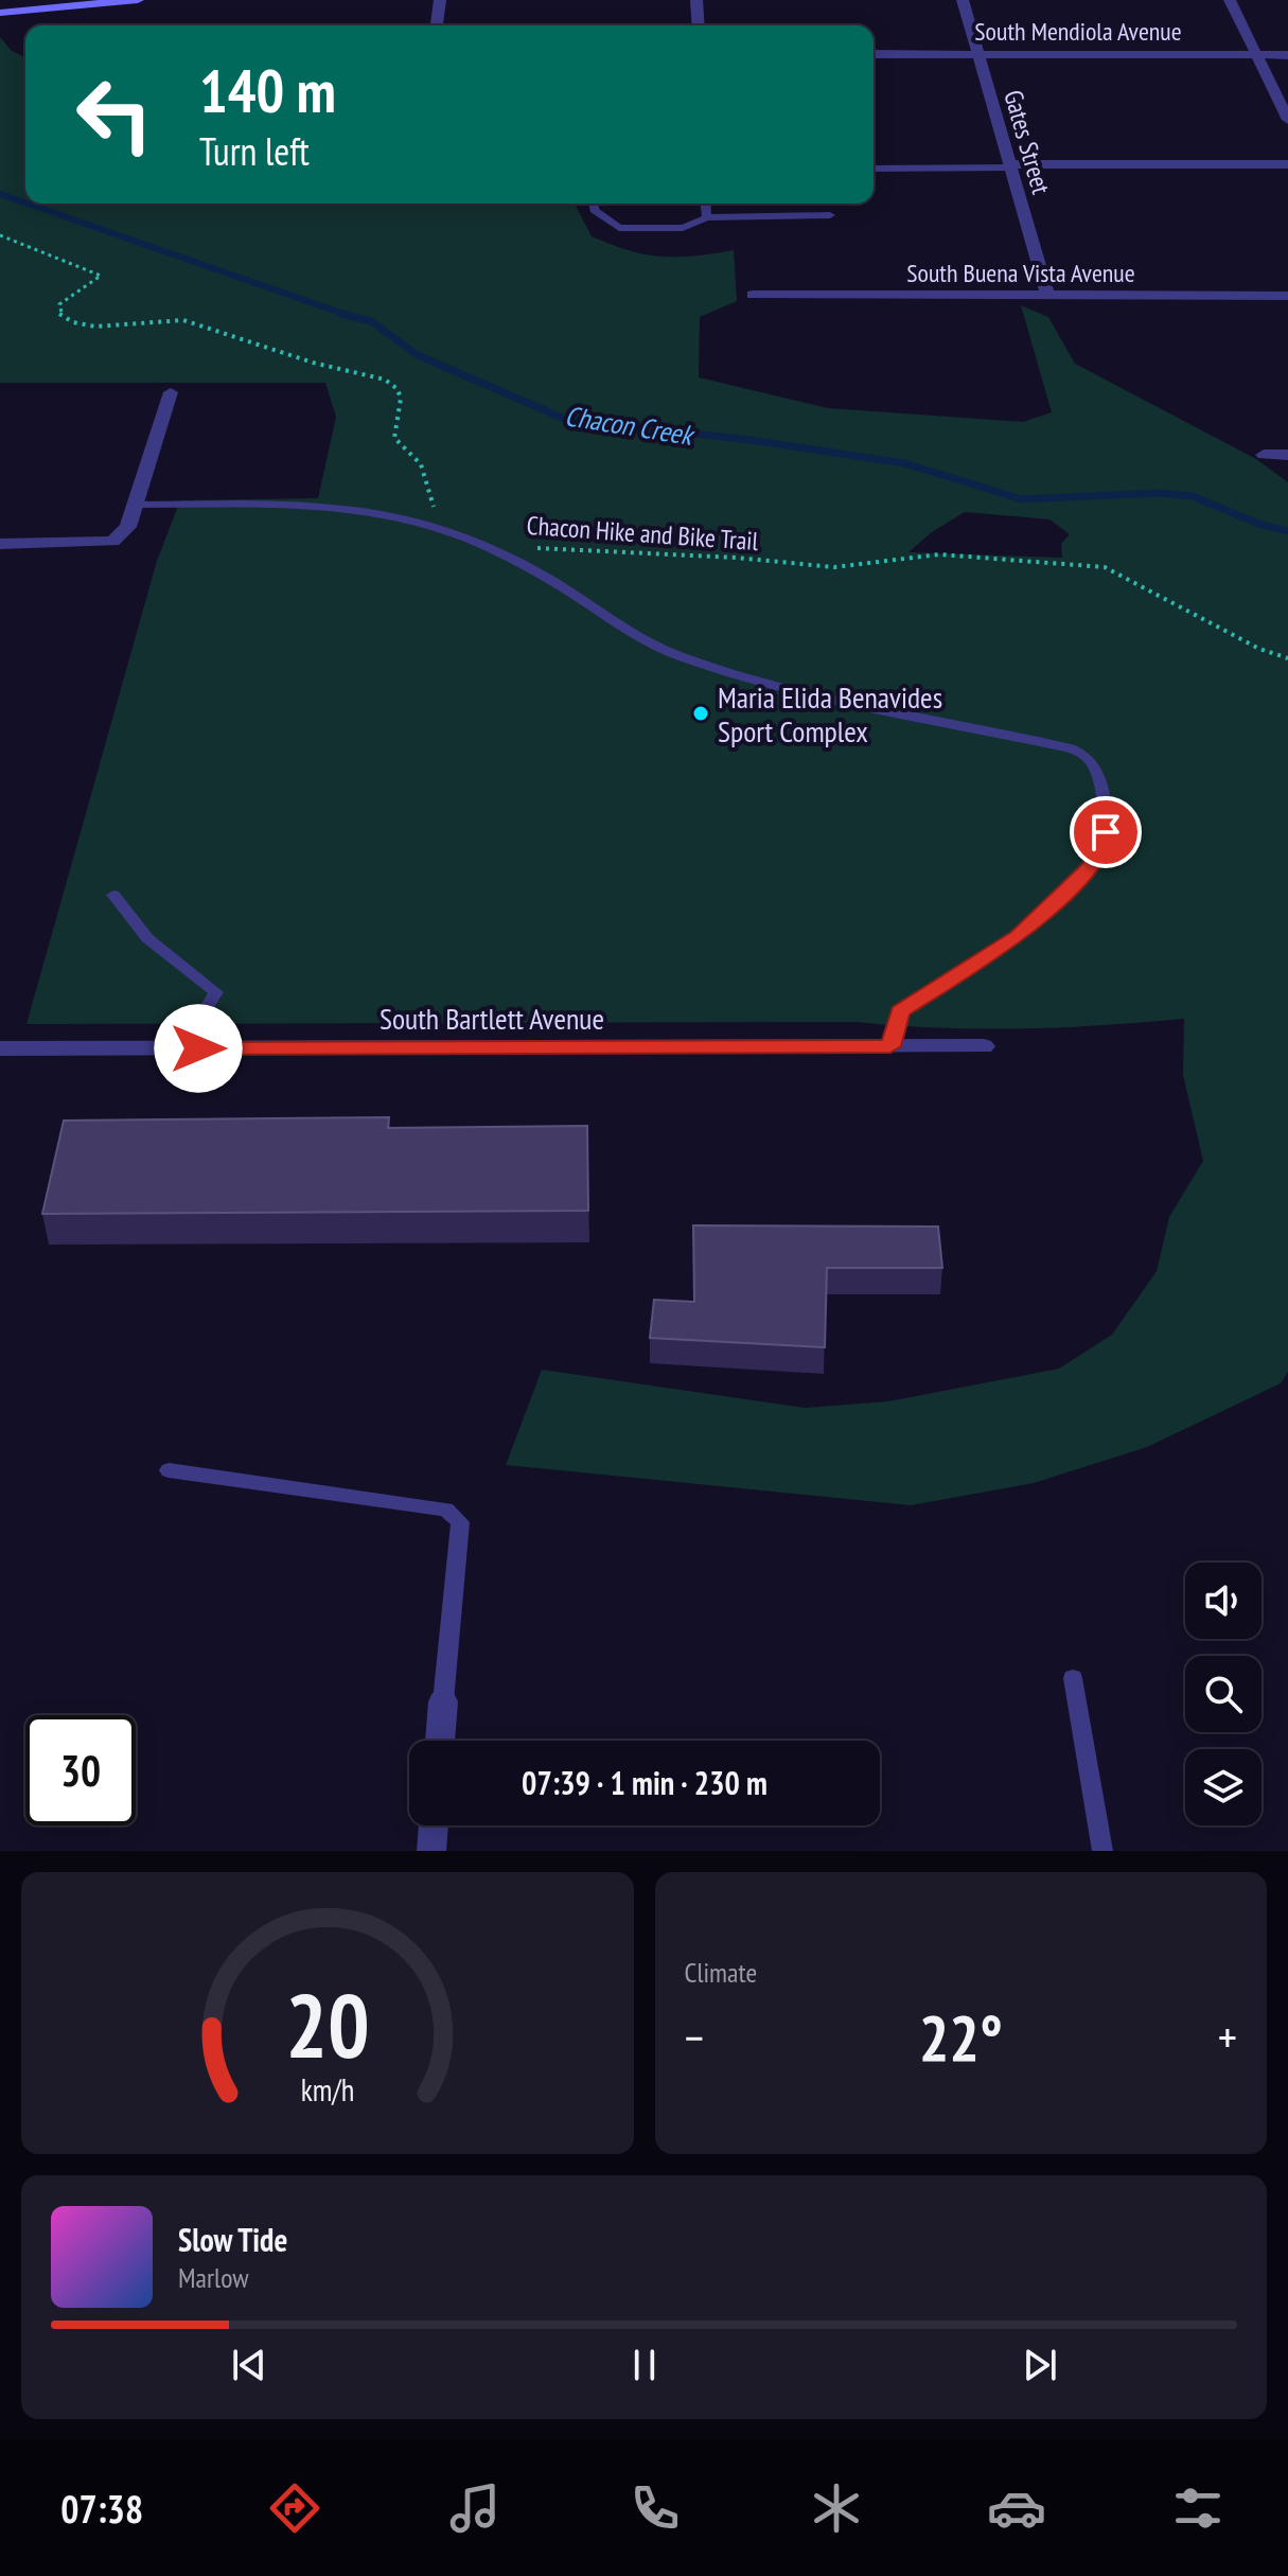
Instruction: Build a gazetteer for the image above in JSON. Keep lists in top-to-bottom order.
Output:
{
  "streets": {
    "street": [
      "South Mendiola Avenue",
      "Gates Street",
      "South Buena Vista Avenue",
      "South Bartlett Avenue"
    ],
    "path": ["Chacon Hike and Bike Trail"]
  },
  "crossings": [
    ["South Mendiola Avenue", "Gates Street"],
    ["Gates Street", "South Buena Vista Avenue"]
  ],
  "water": ["Chacon Creek"],
  "places": ["Maria Elida Benavides Sport Complex"],
  "page": {
    "turn": ["140 m", "Turn left"],
    "limit": "30",
    "trip": "07:39 · 1 min · 230 m",
    "tile": "Climate",
    "heat": ["−", "22°", "+"],
    "song": ["Slow Tide", "Marlow"],
    "tabs": "07:38",
    "gauge": ["20", "km/h"]
  }
}
